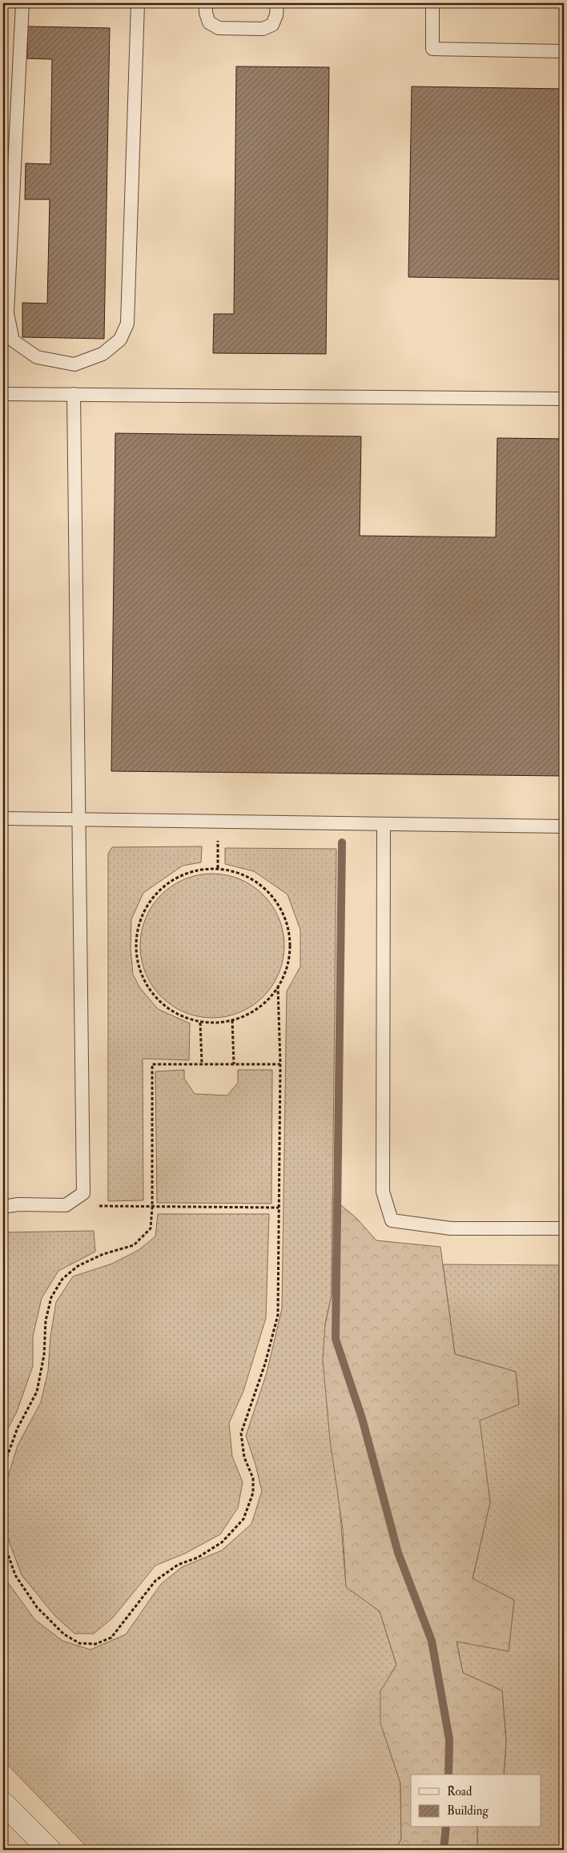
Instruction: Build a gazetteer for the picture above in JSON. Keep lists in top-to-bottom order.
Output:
{
  "legend": ["Road", "Building"]
}
